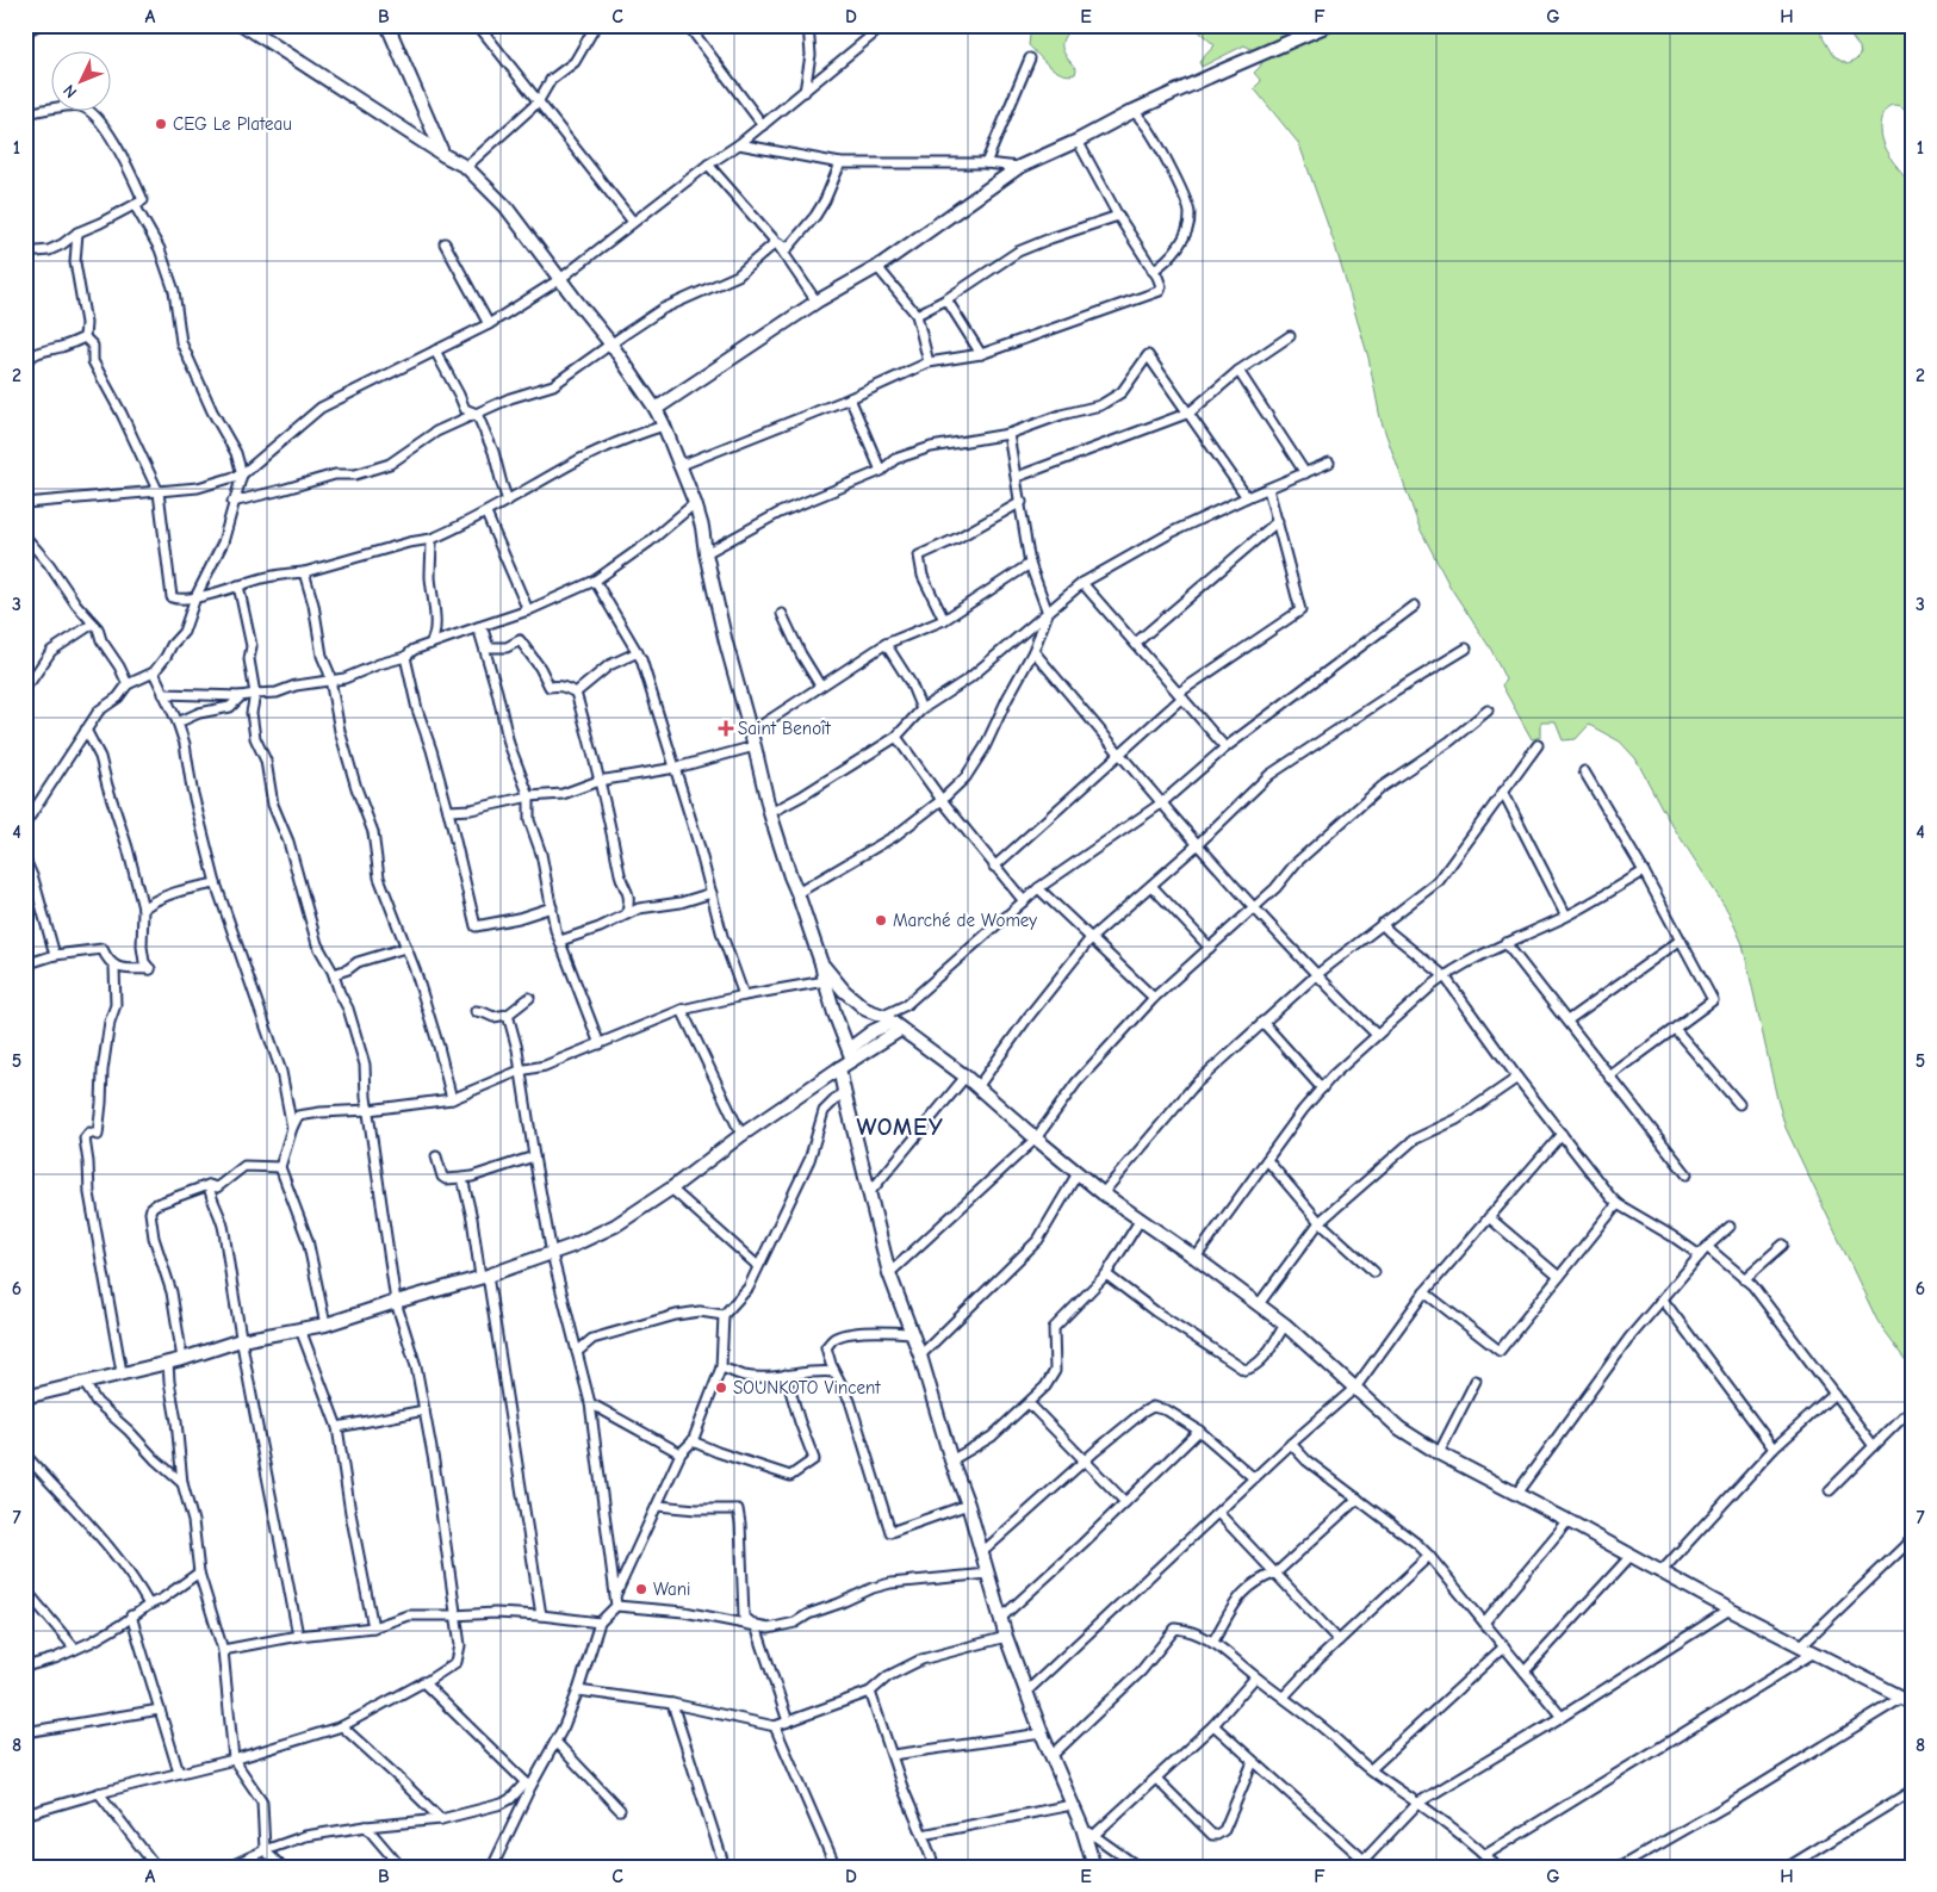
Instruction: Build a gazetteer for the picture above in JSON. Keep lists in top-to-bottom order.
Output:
{
  "districts": ["WOMEY"],
  "places": {
    "other": [
      "CEG Le Plateau",
      "Marché de Womey",
      "SOUNKOTO Vincent",
      "Wani"
    ],
    "health": ["Saint Benoît"]
  },
  "north": "bottom left",
  "grid": {
    "columns": [
      "A",
      "B",
      "C",
      "D",
      "E",
      "F",
      "G",
      "H"
    ],
    "rows": [
      "1",
      "2",
      "3",
      "4",
      "5",
      "6",
      "7",
      "8"
    ]
  }
}
